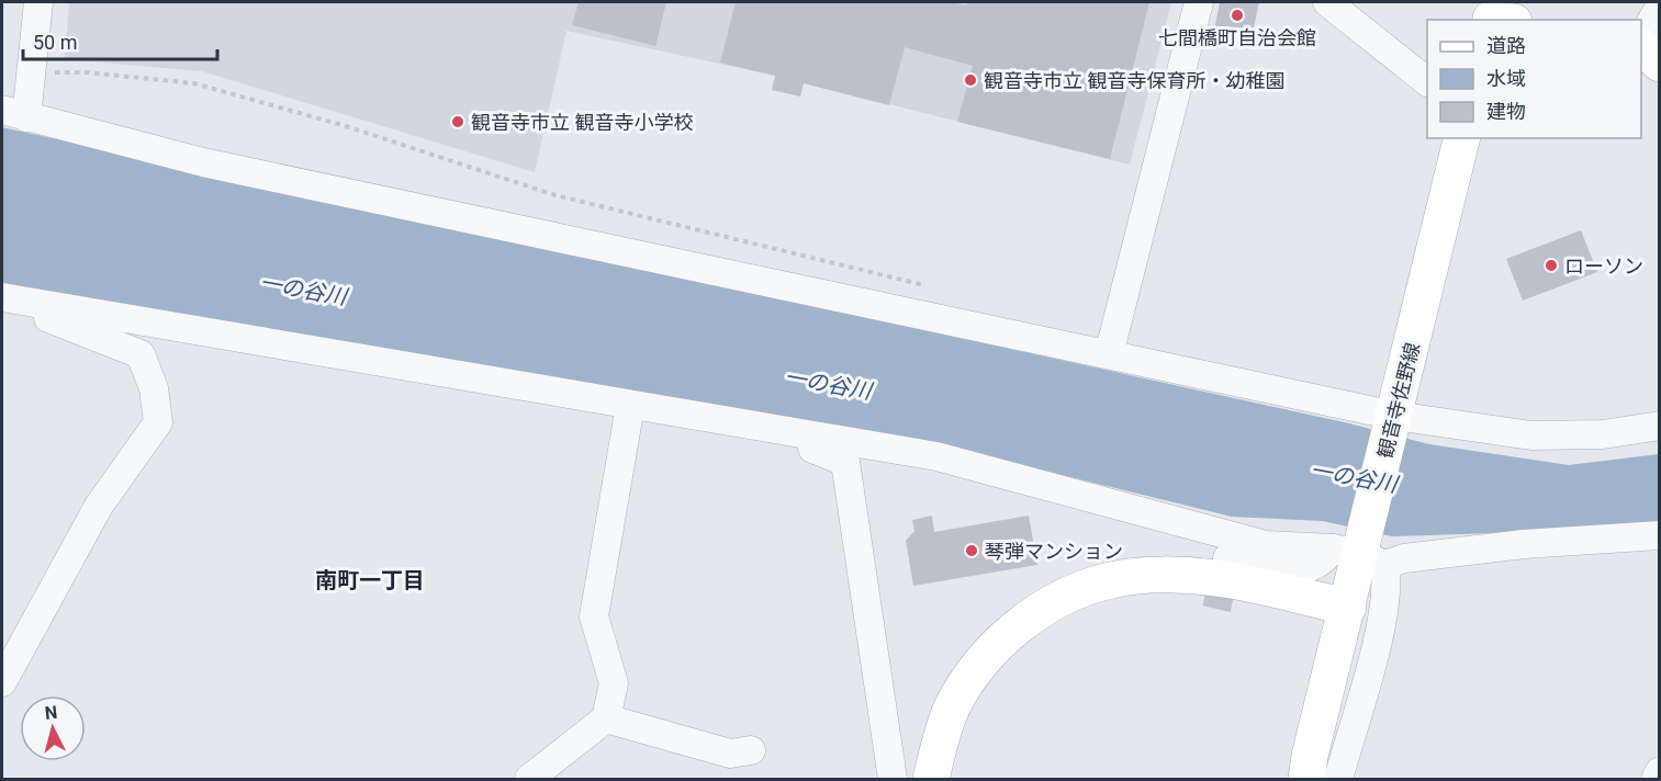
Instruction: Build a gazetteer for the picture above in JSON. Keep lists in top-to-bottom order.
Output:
{
  "streets": {
    "main road": ["観音寺佐野線"]
  },
  "districts": ["南町一丁目"],
  "water": ["一の谷川"],
  "places": [
    "七間橋町自治会館",
    "観音寺市立 観音寺保育所・幼稚園",
    "観音寺市立 観音寺小学校",
    "ローソン",
    "琴弾マンション"
  ],
  "legend": ["道路", "水域", "建物"],
  "scale_bar": "50 m",
  "north": "top"
}
